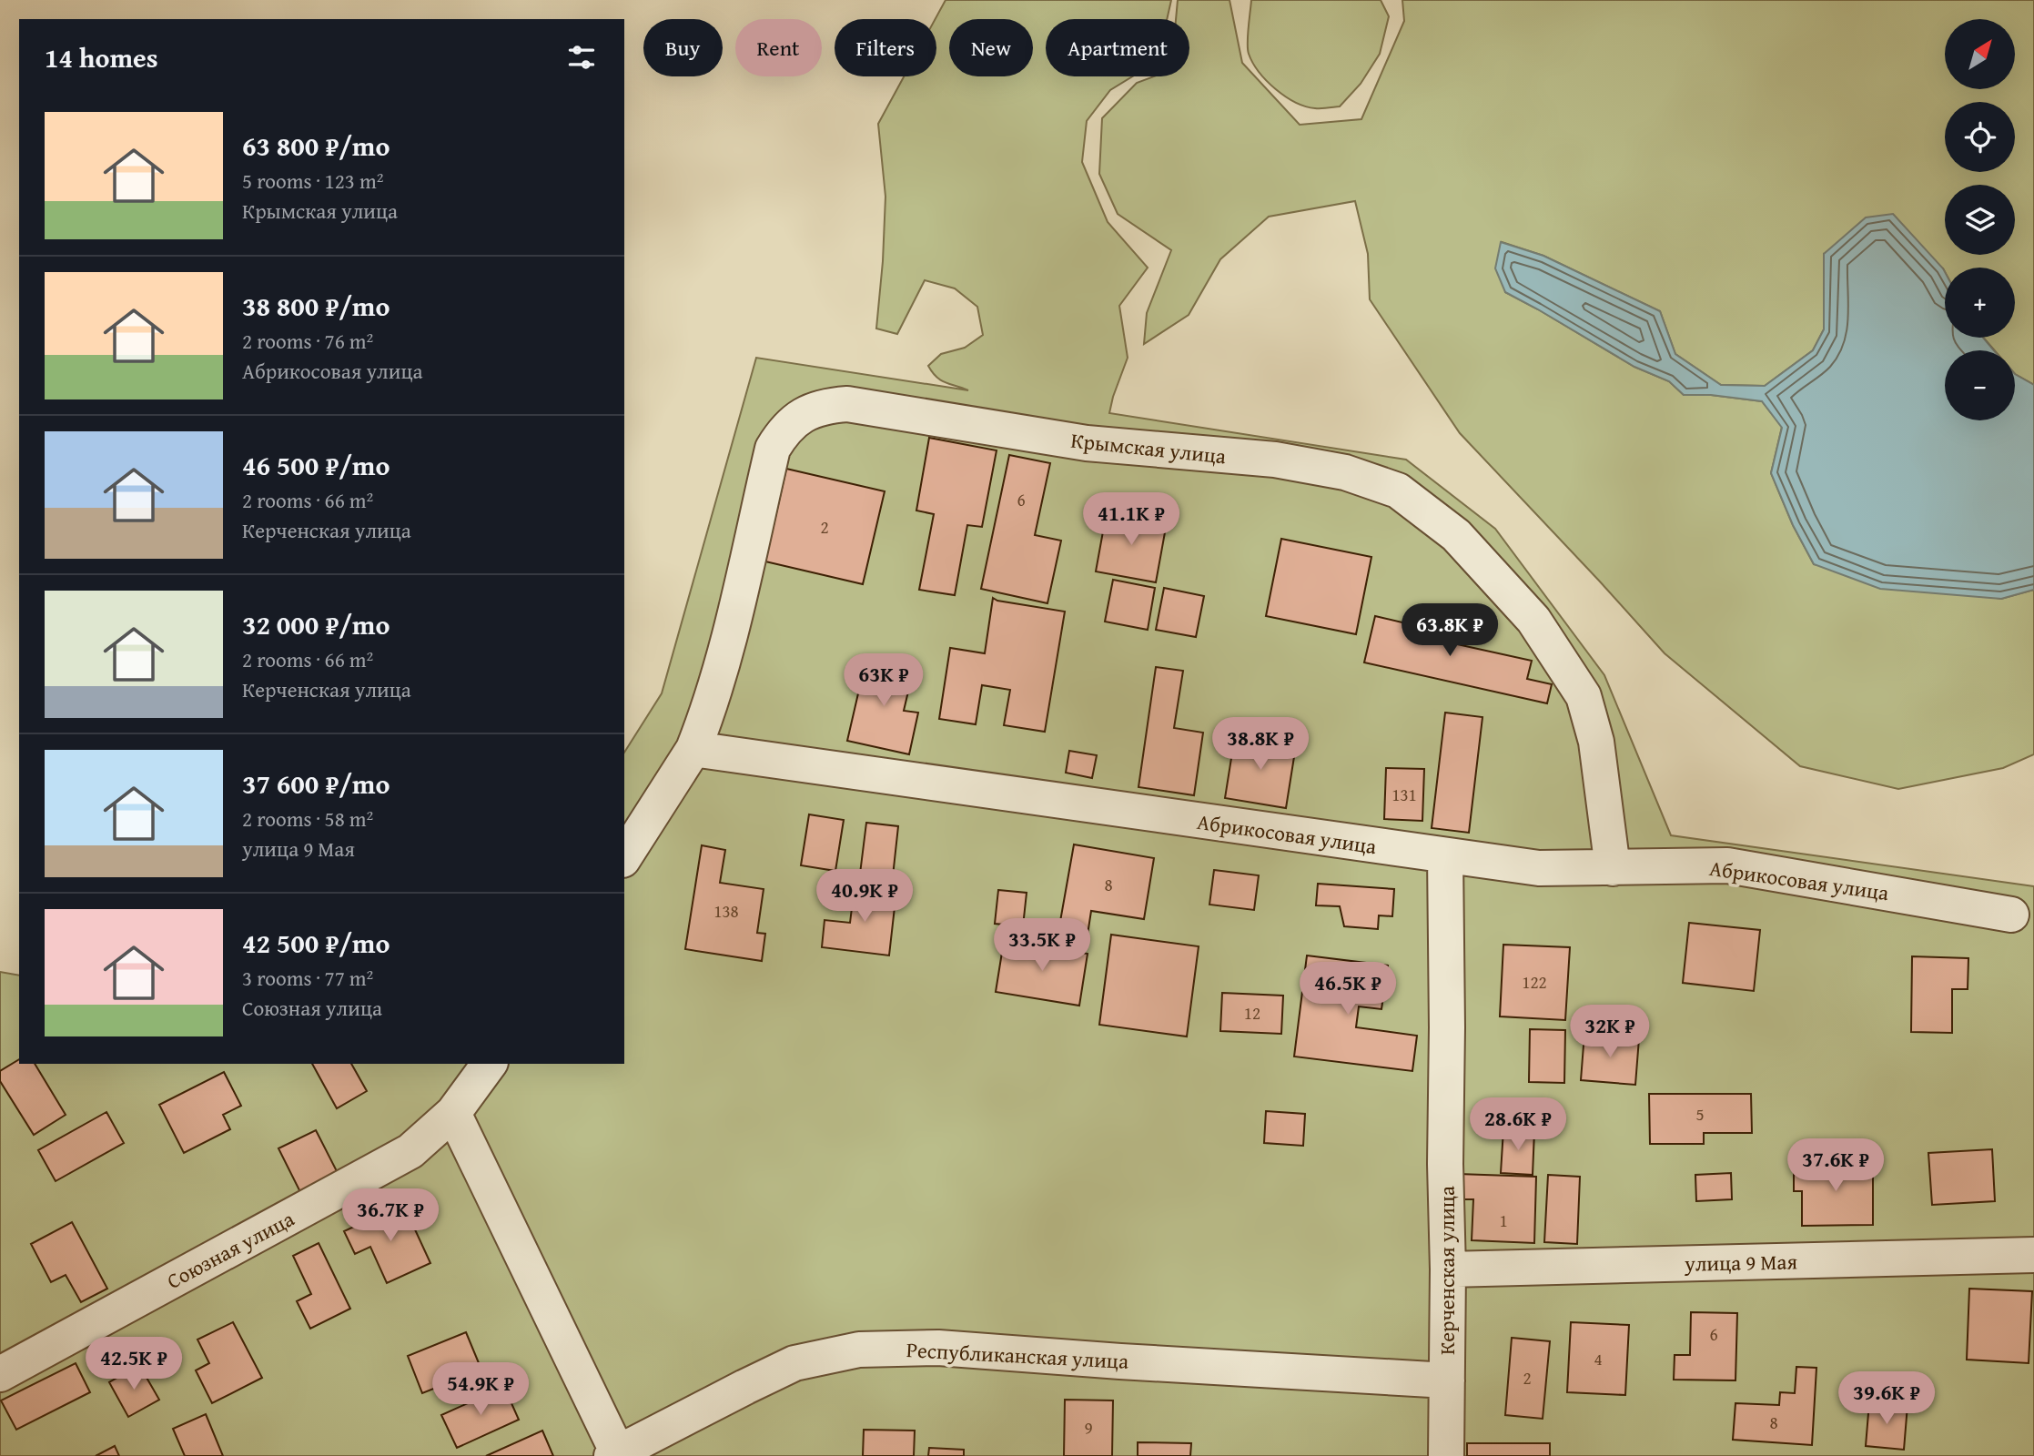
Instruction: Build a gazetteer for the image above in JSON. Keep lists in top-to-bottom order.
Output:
{
  "streets": {
    "street": [
      "Крымская улица",
      "Абрикосовая улица",
      "Союзная улица",
      "улица 9 Мая",
      "Керченская улица",
      "Республиканская улица"
    ]
  },
  "crossings": [
    ["Крымская улица", "Абрикосовая улица"],
    ["Абрикосовая улица", "Керченская улица"],
    ["улица 9 Мая", "Керченская улица"],
    ["Керченская улица", "Республиканская улица"]
  ],
  "house_numbers": [
    "6",
    "2",
    "131",
    "8",
    "138",
    "122",
    "12",
    "5",
    "1",
    "6",
    "4",
    "2",
    "8",
    "9"
  ],
  "north": "top right",
  "page": {
    "map_buttons": ["+", "−"],
    "chip": [
      "Buy",
      "Rent",
      "Filters",
      "New",
      "Apartment"
    ],
    "heading": "14 homes",
    "list": [
      {
        "name": "63 800 ₽/mo",
        "note": "5 rooms · 123 m² · Крымская улица"
      },
      {
        "name": "38 800 ₽/mo",
        "note": "2 rooms · 76 m² · Абрикосовая улица"
      },
      {
        "name": "46 500 ₽/mo",
        "note": "2 rooms · 66 m² · Керченская улица"
      },
      {
        "name": "32 000 ₽/mo",
        "note": "2 rooms · 66 m² · Керченская улица"
      },
      {
        "name": "37 600 ₽/mo",
        "note": "2 rooms · 58 m² · улица 9 Мая"
      },
      {
        "name": "42 500 ₽/mo",
        "note": "3 rooms · 77 m² · Союзная улица"
      }
    ],
    "price": [
      "41.1K ₽",
      "63.8K ₽",
      "63K ₽",
      "38.8K ₽",
      "40.9K ₽",
      "33.5K ₽",
      "46.5K ₽",
      "32K ₽",
      "28.6K ₽",
      "37.6K ₽",
      "36.7K ₽",
      "42.5K ₽",
      "54.9K ₽",
      "39.6K ₽"
    ]
  }
}
